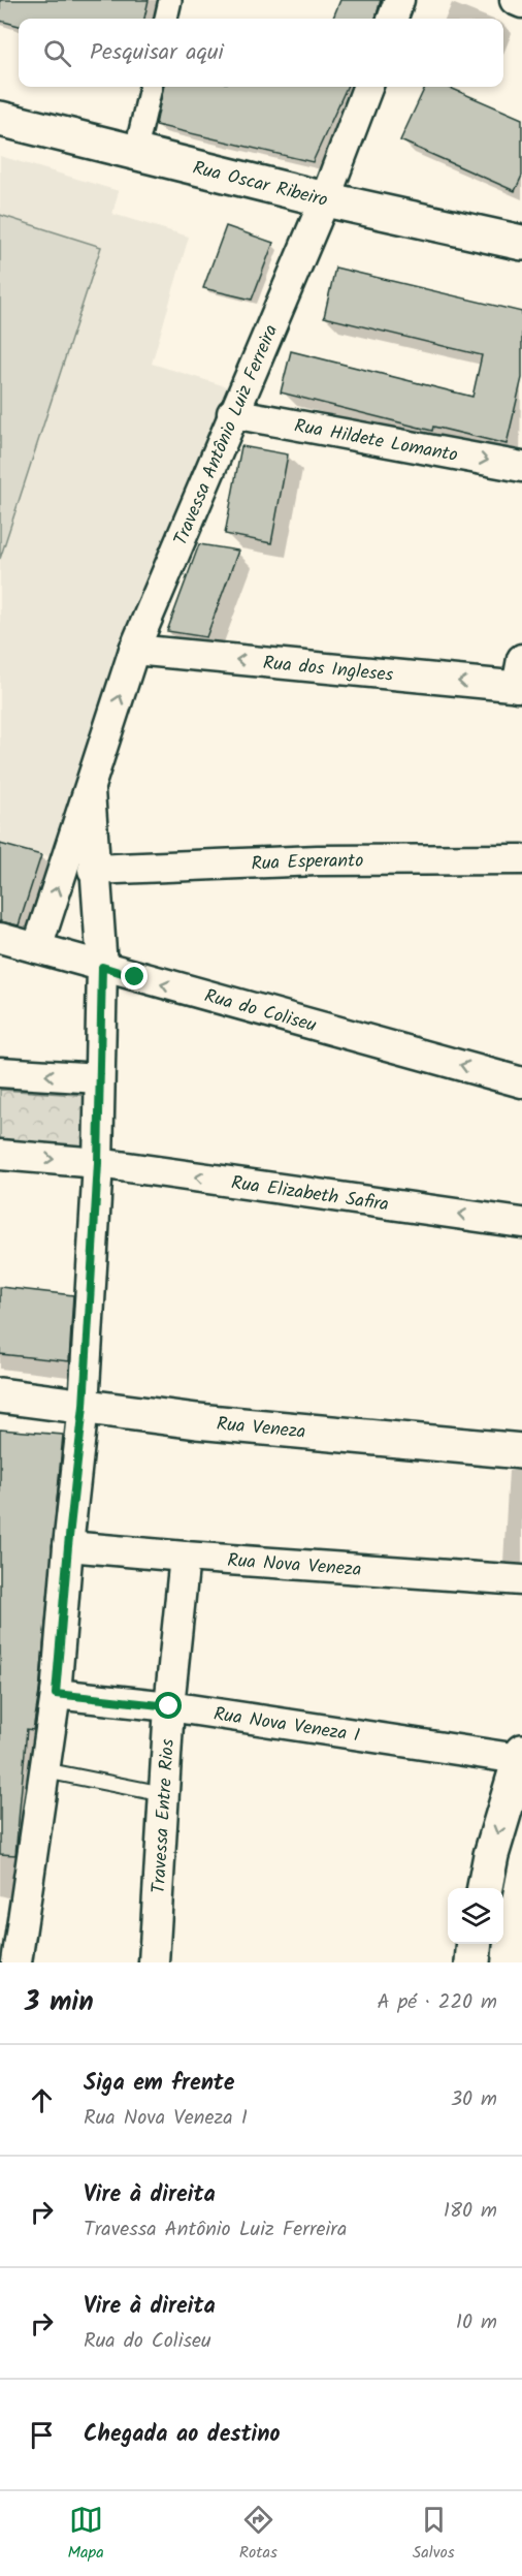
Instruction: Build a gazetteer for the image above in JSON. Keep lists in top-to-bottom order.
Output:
{
  "streets": {
    "main road": ["Rua Oscar Ribeiro", "Rua Veneza"],
    "street": [
      "Travessa Antônio Luiz Ferreira",
      "Rua Hildete Lomanto",
      "Rua dos Ingleses",
      "Rua Esperanto",
      "Rua do Coliseu",
      "Rua Elizabeth Safira",
      "Rua Nova Veneza",
      "Rua Nova Veneza I",
      "Travessa Entre Rios"
    ]
  },
  "crossings": [
    ["Rua Oscar Ribeiro", "Travessa Antônio Luiz Ferreira"],
    ["Travessa Antônio Luiz Ferreira", "Rua Hildete Lomanto"],
    ["Travessa Antônio Luiz Ferreira", "Rua dos Ingleses"],
    ["Travessa Antônio Luiz Ferreira", "Rua Esperanto"],
    ["Travessa Antônio Luiz Ferreira", "Rua do Coliseu"],
    ["Travessa Antônio Luiz Ferreira", "Rua Elizabeth Safira"],
    ["Travessa Antônio Luiz Ferreira", "Rua Veneza"],
    ["Travessa Antônio Luiz Ferreira", "Rua Nova Veneza"],
    ["Travessa Antônio Luiz Ferreira", "Rua Nova Veneza I"],
    ["Rua Nova Veneza", "Travessa Entre Rios"],
    ["Rua Nova Veneza I", "Travessa Entre Rios"]
  ],
  "one_way": ["Rua Hildete Lomanto", "Rua dos Ingleses", "Rua do Coliseu"],
  "page": {
    "search": "Pesquisar aqui",
    "heading": ["3 min", "A pé · 220 m"],
    "list": [
      ["Siga em frente", "Rua Nova Veneza I", "30 m"],
      ["Vire à direita", "Travessa Antônio Luiz Ferreira", "180 m"],
      ["Vire à direita", "Rua do Coliseu", "10 m"],
      "Chegada ao destino"
    ],
    "nav": ["Mapa", "Rotas", "Salvos"]
  }
}
